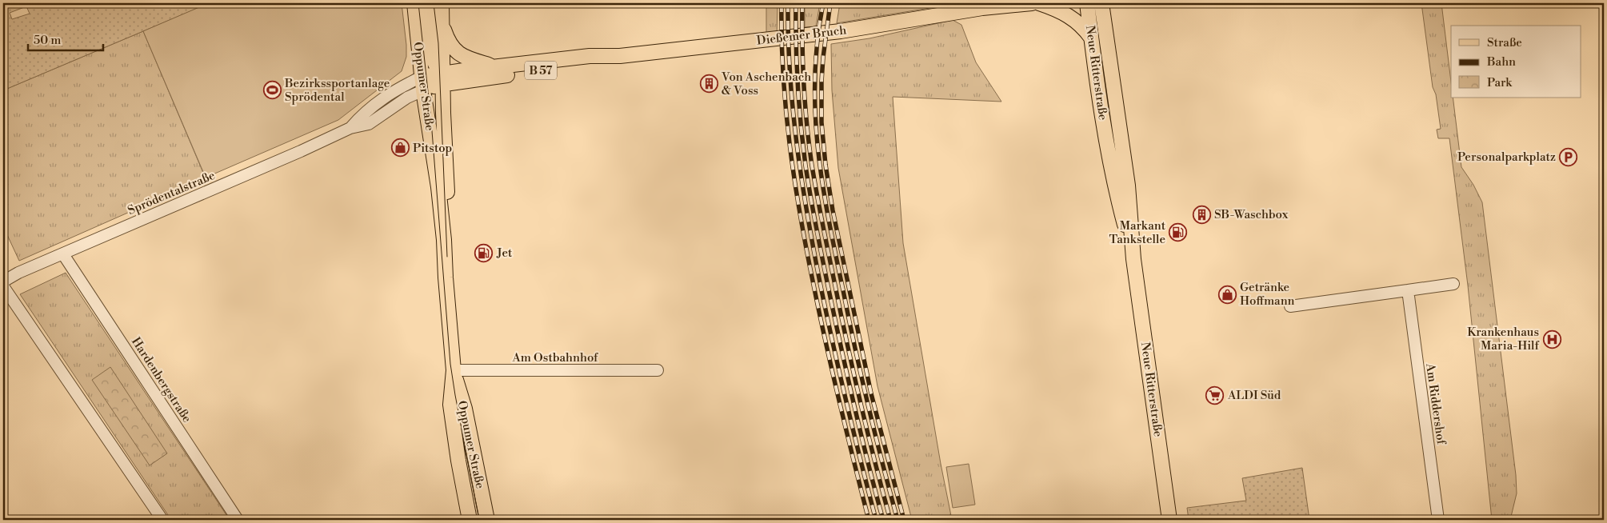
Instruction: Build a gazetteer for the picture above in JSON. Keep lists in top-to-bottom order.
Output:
{
  "streets": {
    "main road": [
      "Dießemer Bruch",
      "B 57",
      "Neue Ritterstraße",
      "Oppumer Straße"
    ],
    "street": [
      "Sprödentalstraße",
      "Am Ostbahnhof",
      "Hardenbergstraße",
      "Am Riddershof"
    ]
  },
  "crossings": [
    ["Dießemer Bruch", "Oppumer Straße"],
    ["Dießemer Bruch", "Sprödentalstraße"],
    ["Oppumer Straße", "Sprödentalstraße"],
    ["Oppumer Straße", "Am Ostbahnhof"],
    ["Sprödentalstraße", "Hardenbergstraße"]
  ],
  "places": {
    "building": ["Von Aschenbach & Voss", "SB-Waschbox"],
    "sports": ["Bezirkssportanlage Sprödental"],
    "shop": ["Pitstop", "Getränke Hoffmann"],
    "parking": ["Personalparkplatz"],
    "fuel station": ["Markant Tankstelle", "Jet"],
    "hospital": ["Krankenhaus Maria-Hilf"],
    "supermarket": ["ALDI Süd"]
  },
  "legend": ["Straße", "Bahn", "Park"],
  "scale_bar": "50 m"
}
